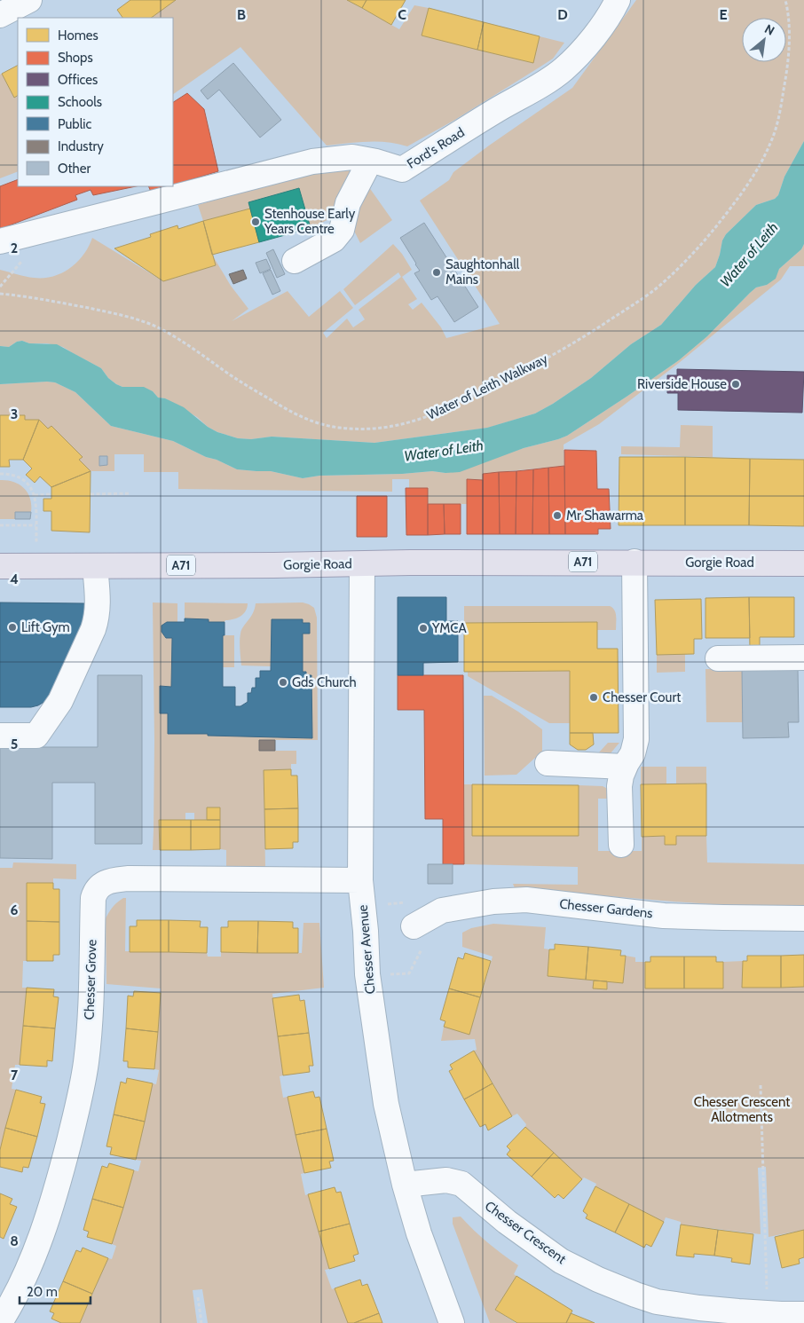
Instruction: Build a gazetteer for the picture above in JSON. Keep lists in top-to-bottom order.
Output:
{
  "streets": {
    "main road": ["A71", "Gorgie Road"],
    "street": [
      "Ford's Road",
      "Chesser Gardens",
      "Chesser Avenue",
      "Chesser Grove",
      "Chesser Crescent"
    ],
    "path": ["Water of Leith Walkway"]
  },
  "crossings": [
    ["Gorgie Road", "Chesser Avenue"],
    ["Chesser Avenue", "Chesser Grove"],
    ["Chesser Avenue", "Chesser Crescent"]
  ],
  "water": ["Water of Leith"],
  "parks": ["Chesser Crescent Allotments"],
  "places": [
    "Stenhouse Early Years Centre",
    "Saughtonhall Mains",
    "Riverside House",
    "Mr Shawarma",
    "Lift Gym",
    "YMCA",
    "Gds Church",
    "Chesser Court"
  ],
  "legend": [
    "Homes",
    "Shops",
    "Offices",
    "Schools",
    "Public",
    "Industry",
    "Other"
  ],
  "scale_bar": "20 m",
  "north": "top right",
  "grid": {
    "columns": [
      "B",
      "C",
      "D",
      "E"
    ],
    "rows": [
      "2",
      "3",
      "4",
      "5",
      "6",
      "7",
      "8"
    ]
  }
}
